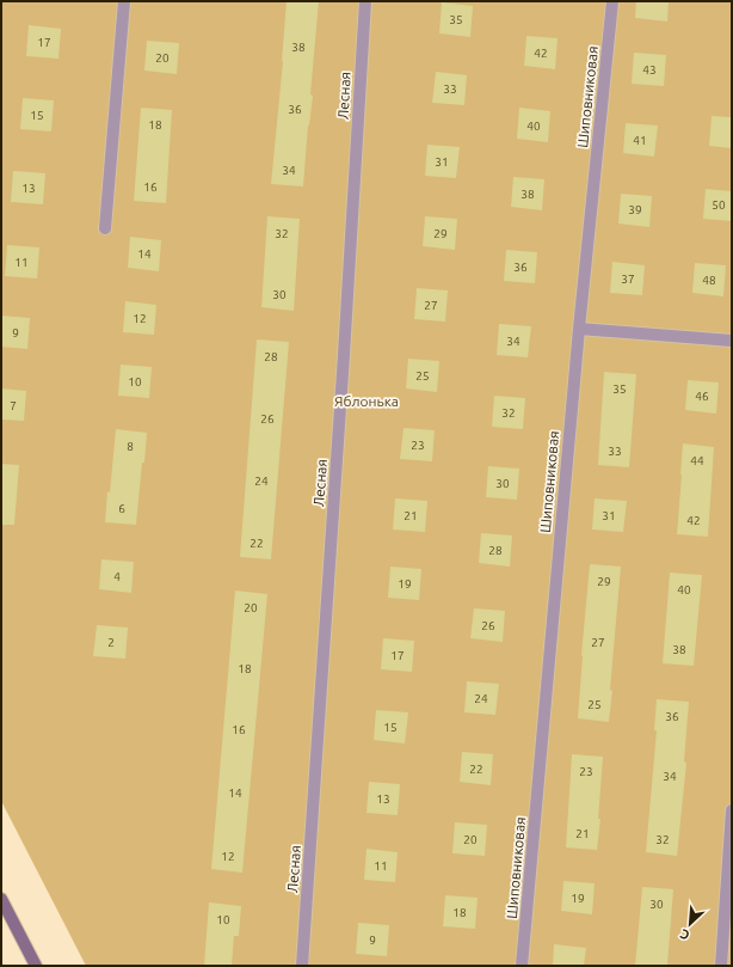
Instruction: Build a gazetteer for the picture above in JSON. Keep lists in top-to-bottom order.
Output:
{
  "streets": {
    "street": ["Лесная", "Шиповниковая"]
  },
  "parks": ["Яблонька"],
  "house_numbers": [
    "35",
    "17",
    "38",
    "42",
    "20",
    "43",
    "33",
    "36",
    "15",
    "18",
    "40",
    "41",
    "31",
    "34",
    "16",
    "13",
    "38",
    "50",
    "39",
    "32",
    "29",
    "14",
    "11",
    "36",
    "37",
    "48",
    "30",
    "27",
    "12",
    "9",
    "34",
    "28",
    "25",
    "10",
    "35",
    "46",
    "7",
    "32",
    "26",
    "23",
    "8",
    "33",
    "44",
    "24",
    "30",
    "6",
    "21",
    "31",
    "42",
    "22",
    "28",
    "4",
    "29",
    "19",
    "40",
    "20",
    "26",
    "2",
    "27",
    "38",
    "17",
    "18",
    "24",
    "25",
    "36",
    "15",
    "16",
    "22",
    "23",
    "34",
    "14",
    "13",
    "21",
    "20",
    "32",
    "12",
    "11",
    "19",
    "30",
    "18",
    "10",
    "9"
  ],
  "north": "bottom left"
}
